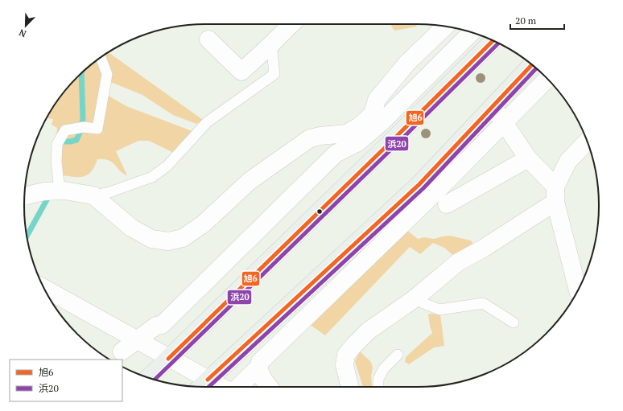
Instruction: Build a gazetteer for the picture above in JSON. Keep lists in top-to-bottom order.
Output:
{
  "lines": ["transit line 旭6", "transit line 浜20"],
  "legend": ["旭6", "浜20"],
  "scale_bar": "20 m",
  "north": "bottom left"
}
